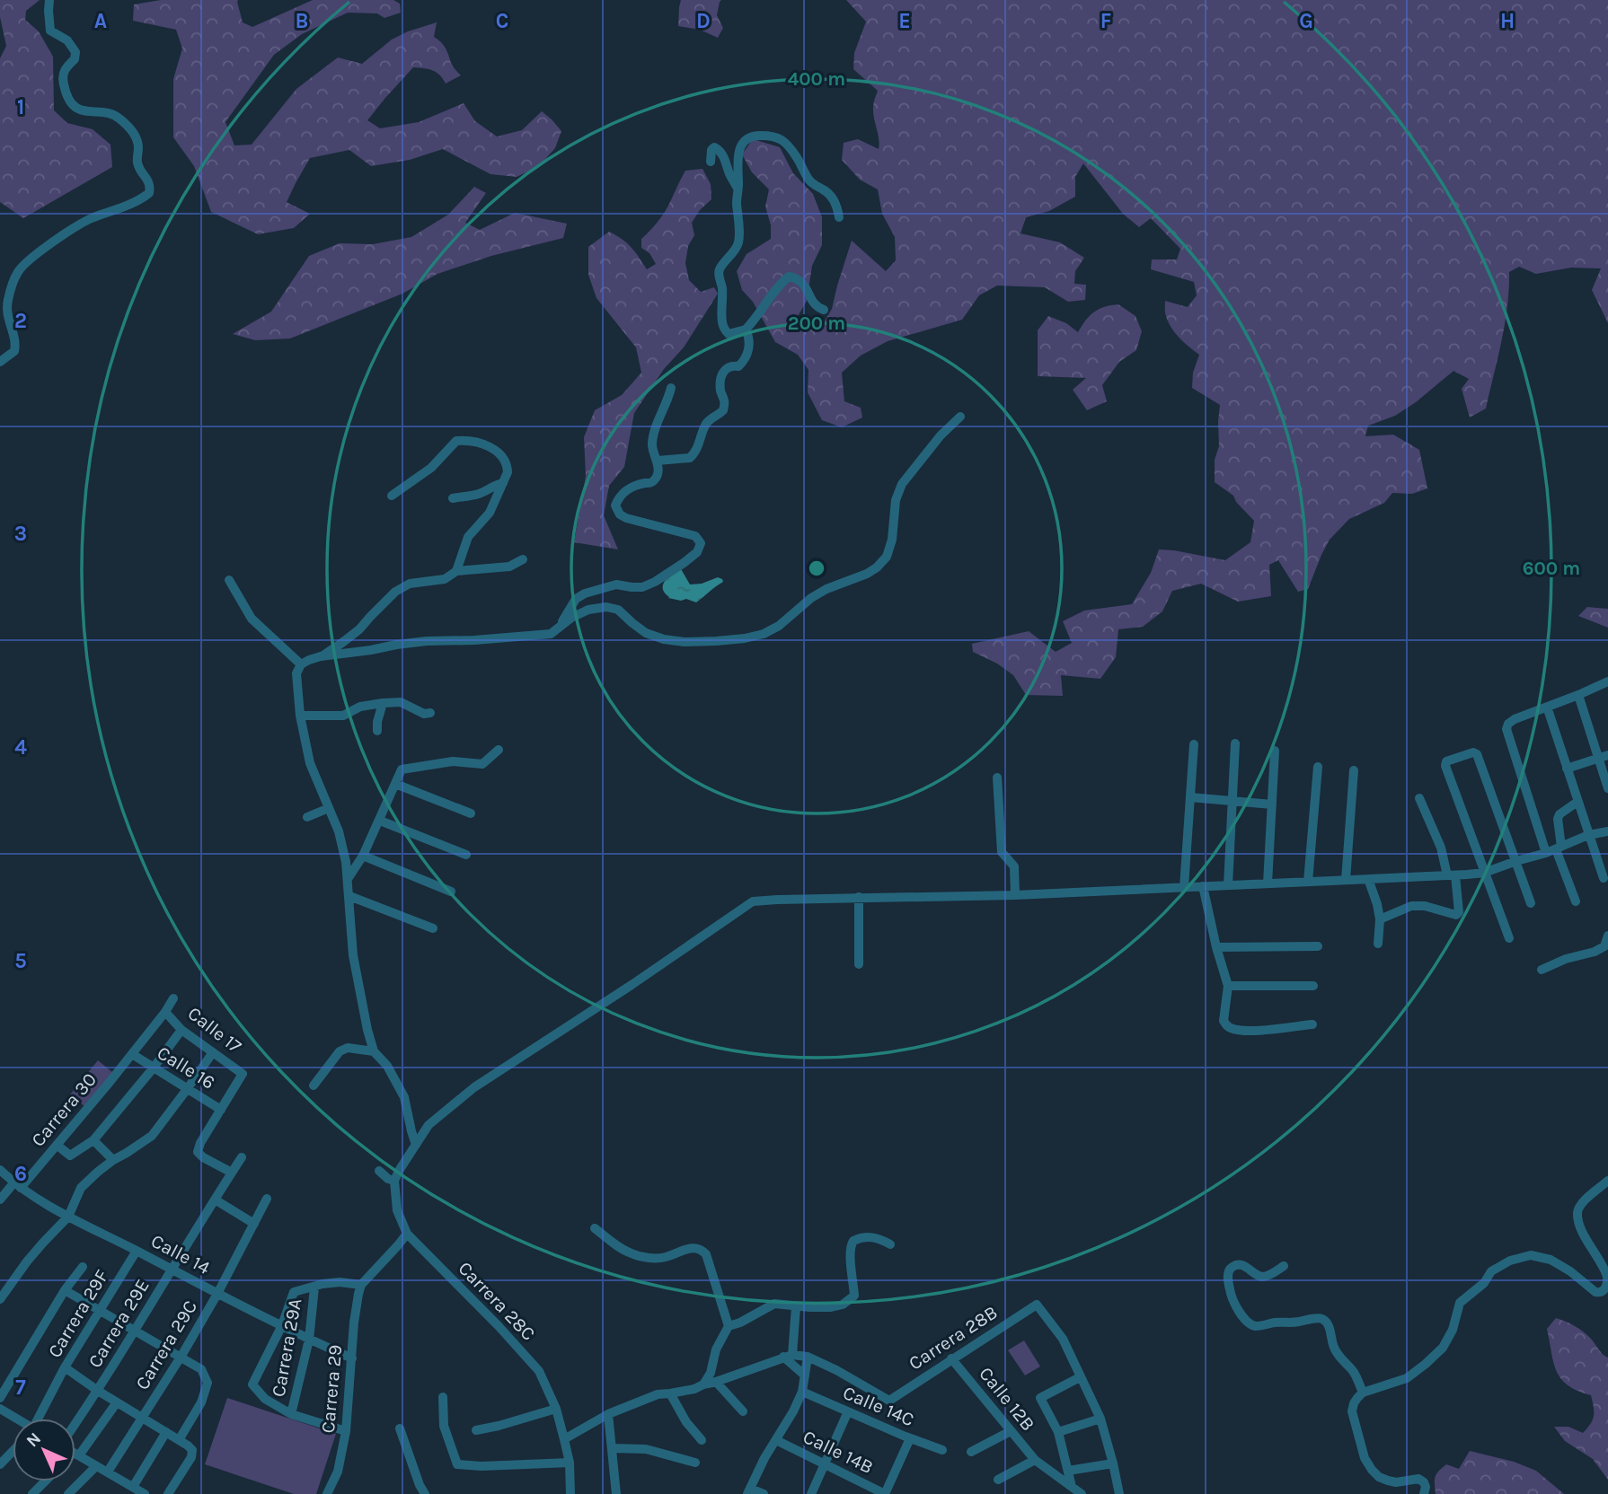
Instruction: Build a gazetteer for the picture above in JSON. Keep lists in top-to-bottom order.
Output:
{
  "streets": {
    "street": [
      "Calle 17",
      "Calle 16",
      "Carrera 30",
      "Calle 14",
      "Carrera 28C",
      "Carrera 29F",
      "Carrera 29E",
      "Carrera 28B",
      "Carrera 29C",
      "Carrera 29A",
      "Carrera 29",
      "Calle 12B",
      "Calle 14C",
      "Calle 14B"
    ]
  },
  "crossings": [
    ["Calle 17", "Calle 16"],
    ["Calle 17", "Carrera 30"],
    ["Calle 16", "Carrera 30"],
    ["Carrera 30", "Calle 14"],
    ["Calle 14", "Carrera 29F"],
    ["Calle 14", "Carrera 29E"],
    ["Calle 14", "Carrera 29C"],
    ["Calle 14", "Carrera 29A"],
    ["Calle 14", "Carrera 29"],
    ["Carrera 28B", "Calle 12B"]
  ],
  "north": "top left",
  "grid": {
    "columns": [
      "A",
      "B",
      "C",
      "D",
      "E",
      "F",
      "G",
      "H"
    ],
    "rows": [
      "1",
      "2",
      "3",
      "4",
      "5",
      "6",
      "7"
    ]
  },
  "rings": ["400 m", "200 m", "600 m"]
}
